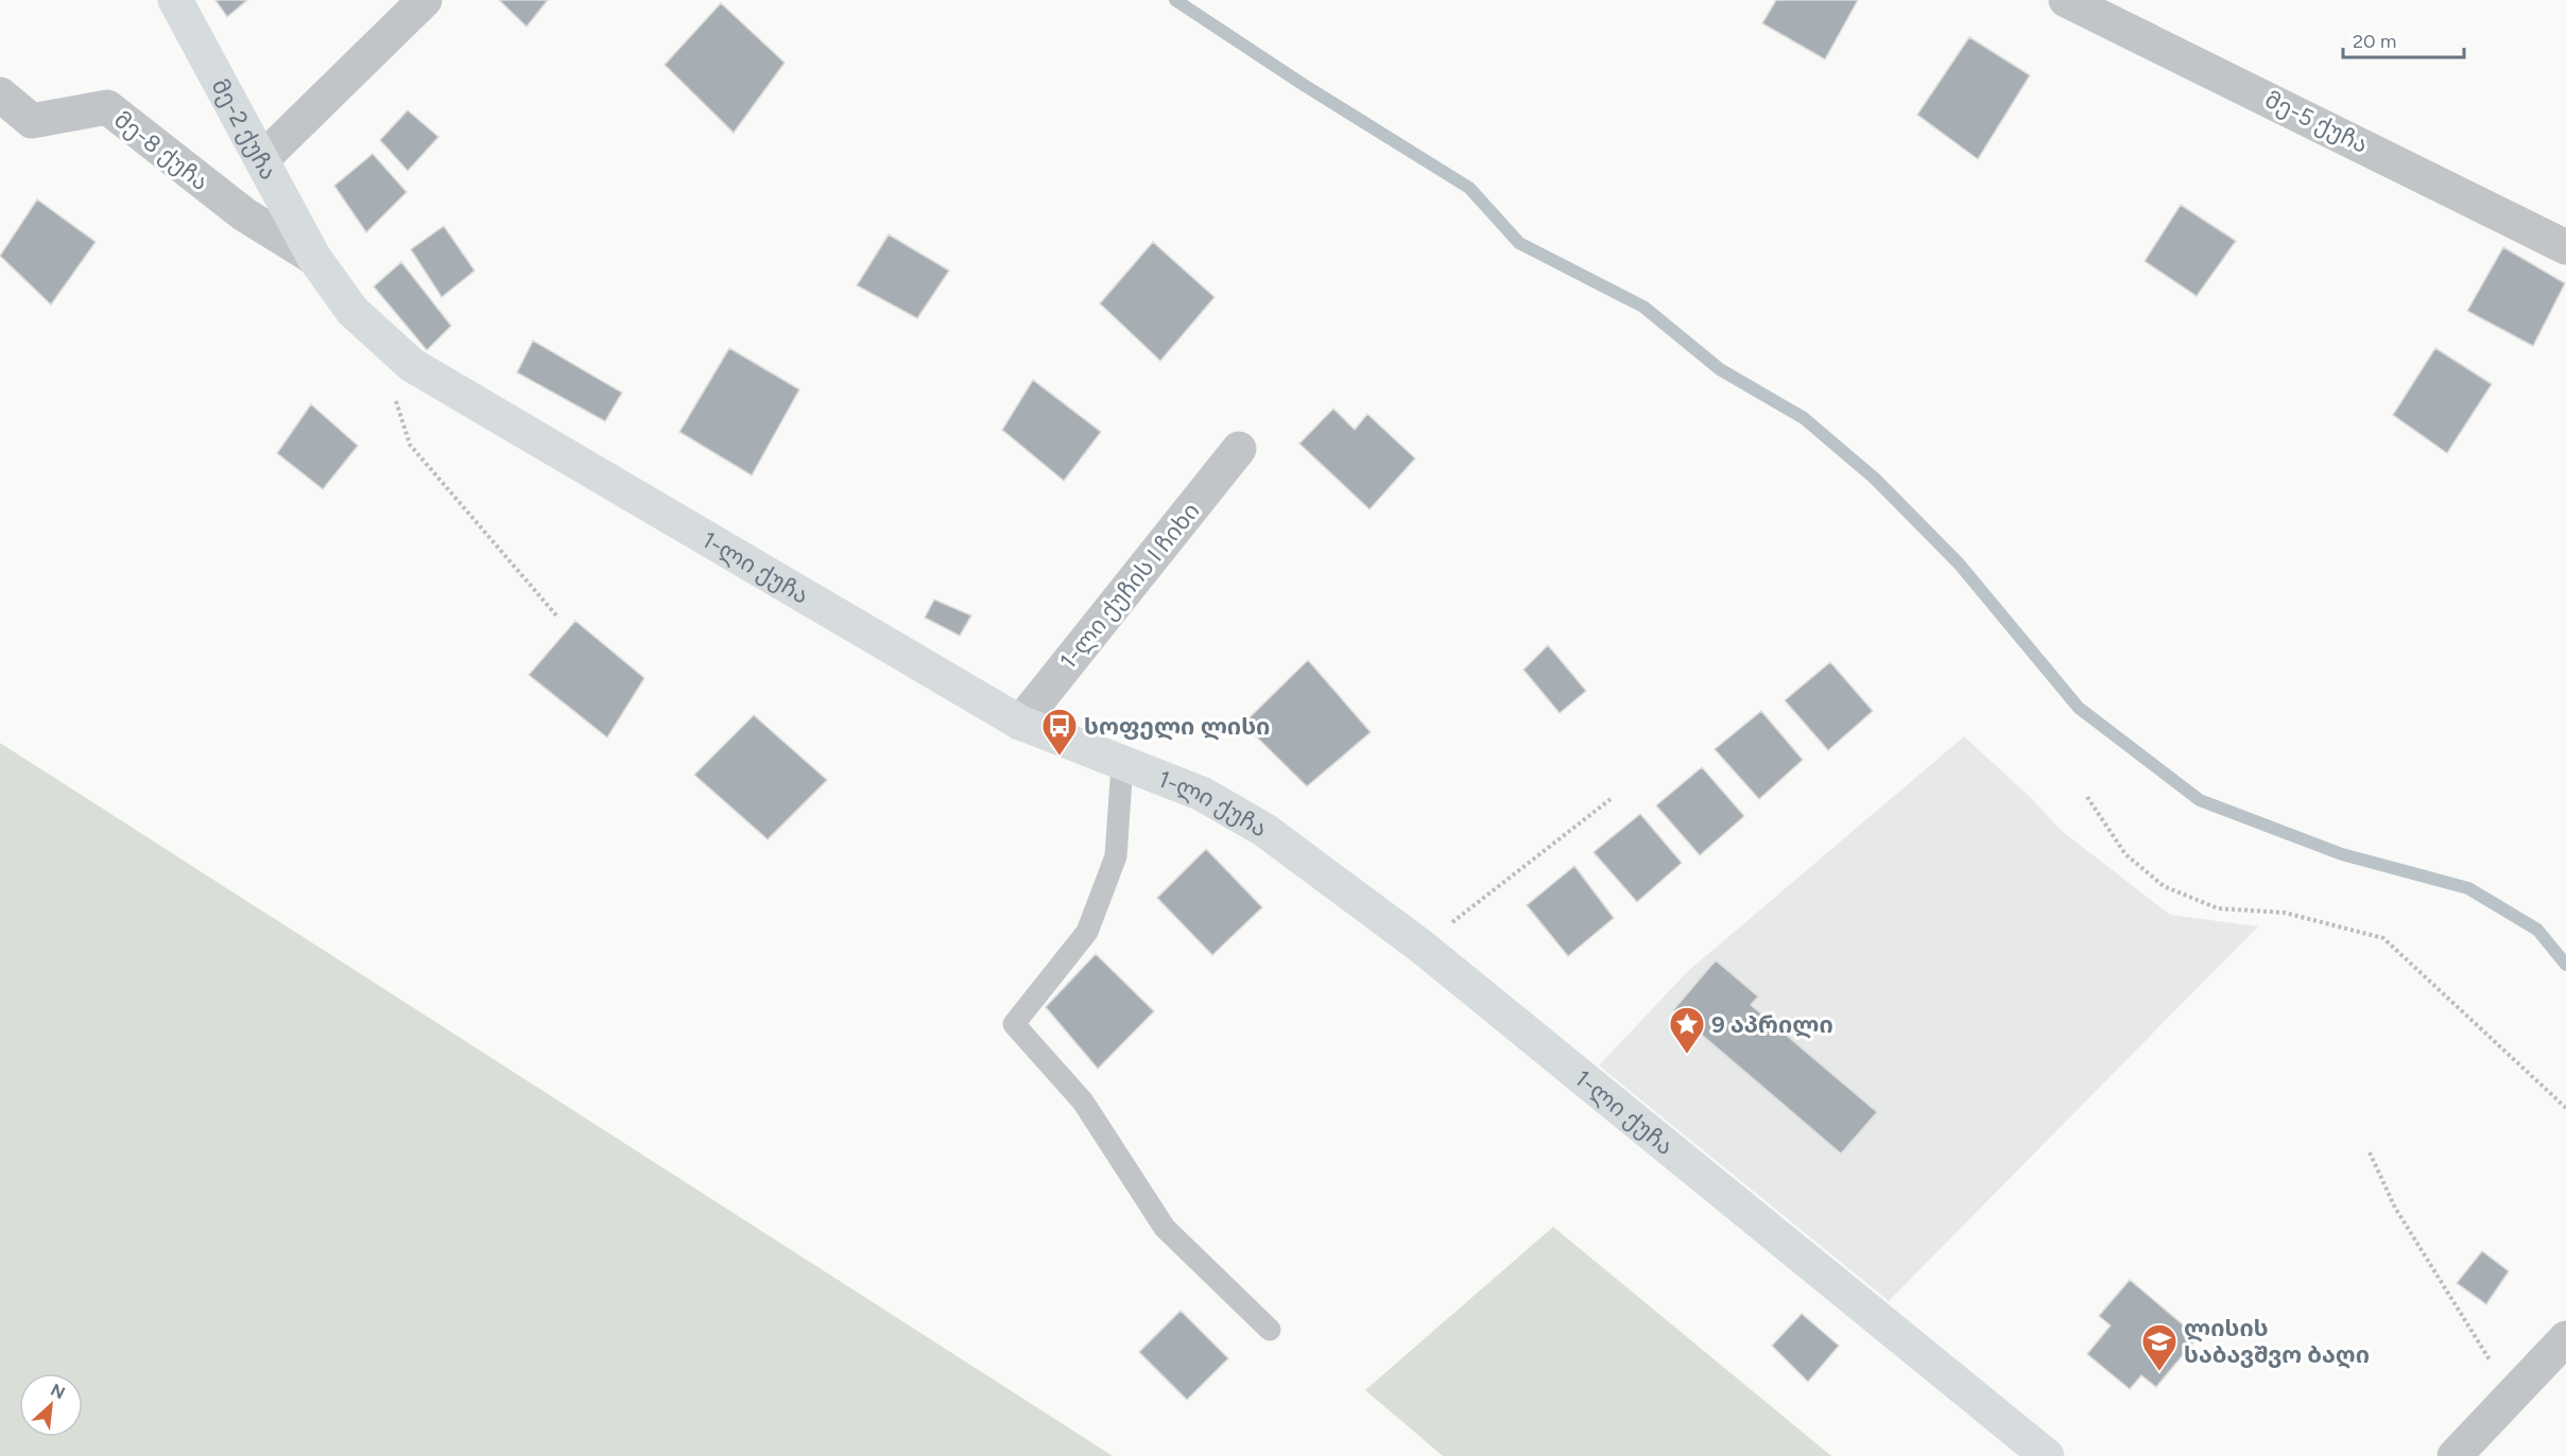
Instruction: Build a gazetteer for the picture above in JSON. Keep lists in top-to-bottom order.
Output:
{
  "streets": {
    "main road": ["მე-2 ქუჩა", "1-ლი ქუჩა"],
    "street": ["მე-5 ქუჩა", "მე-8 ქუჩა", "1-ლი ქუჩის I ჩიხი"]
  },
  "crossings": [
    ["მე-2 ქუჩა", "მე-8 ქუჩა"],
    ["მე-2 ქუჩა", "1-ლი ქუჩა"],
    ["მე-8 ქუჩა", "1-ლი ქუჩა"],
    ["1-ლი ქუჩა", "1-ლი ქუჩის I ჩიხი"]
  ],
  "places": {
    "bus stop": ["სოფელი ლისი"],
    "place": ["9 აპრილი"],
    "school or university": ["ლისის საბავშვო ბაღი"]
  },
  "scale_bar": "20 m",
  "north": "top right"
}
